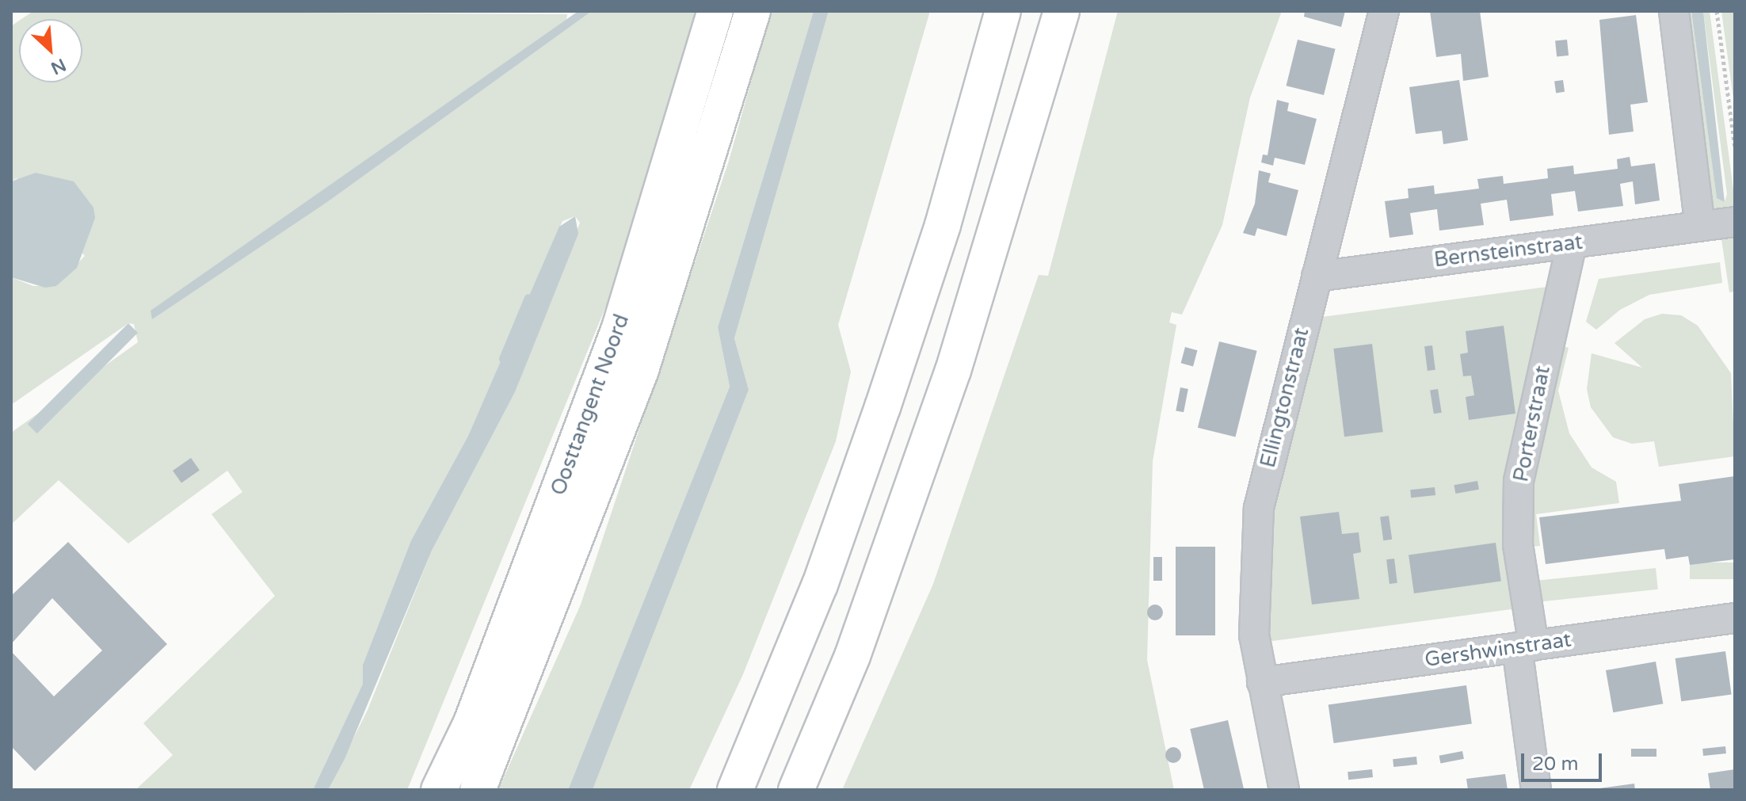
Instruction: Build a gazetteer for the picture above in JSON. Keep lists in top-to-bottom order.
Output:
{
  "streets": {
    "main road": ["Oosttangent Noord"],
    "street": [
      "Bernsteinstraat",
      "Ellingtonstraat",
      "Porterstraat",
      "Gershwinstraat"
    ]
  },
  "crossings": [
    ["Bernsteinstraat", "Ellingtonstraat"],
    ["Bernsteinstraat", "Porterstraat"],
    ["Ellingtonstraat", "Gershwinstraat"],
    ["Porterstraat", "Gershwinstraat"]
  ],
  "scale_bar": "20 m",
  "north": "bottom right"
}
